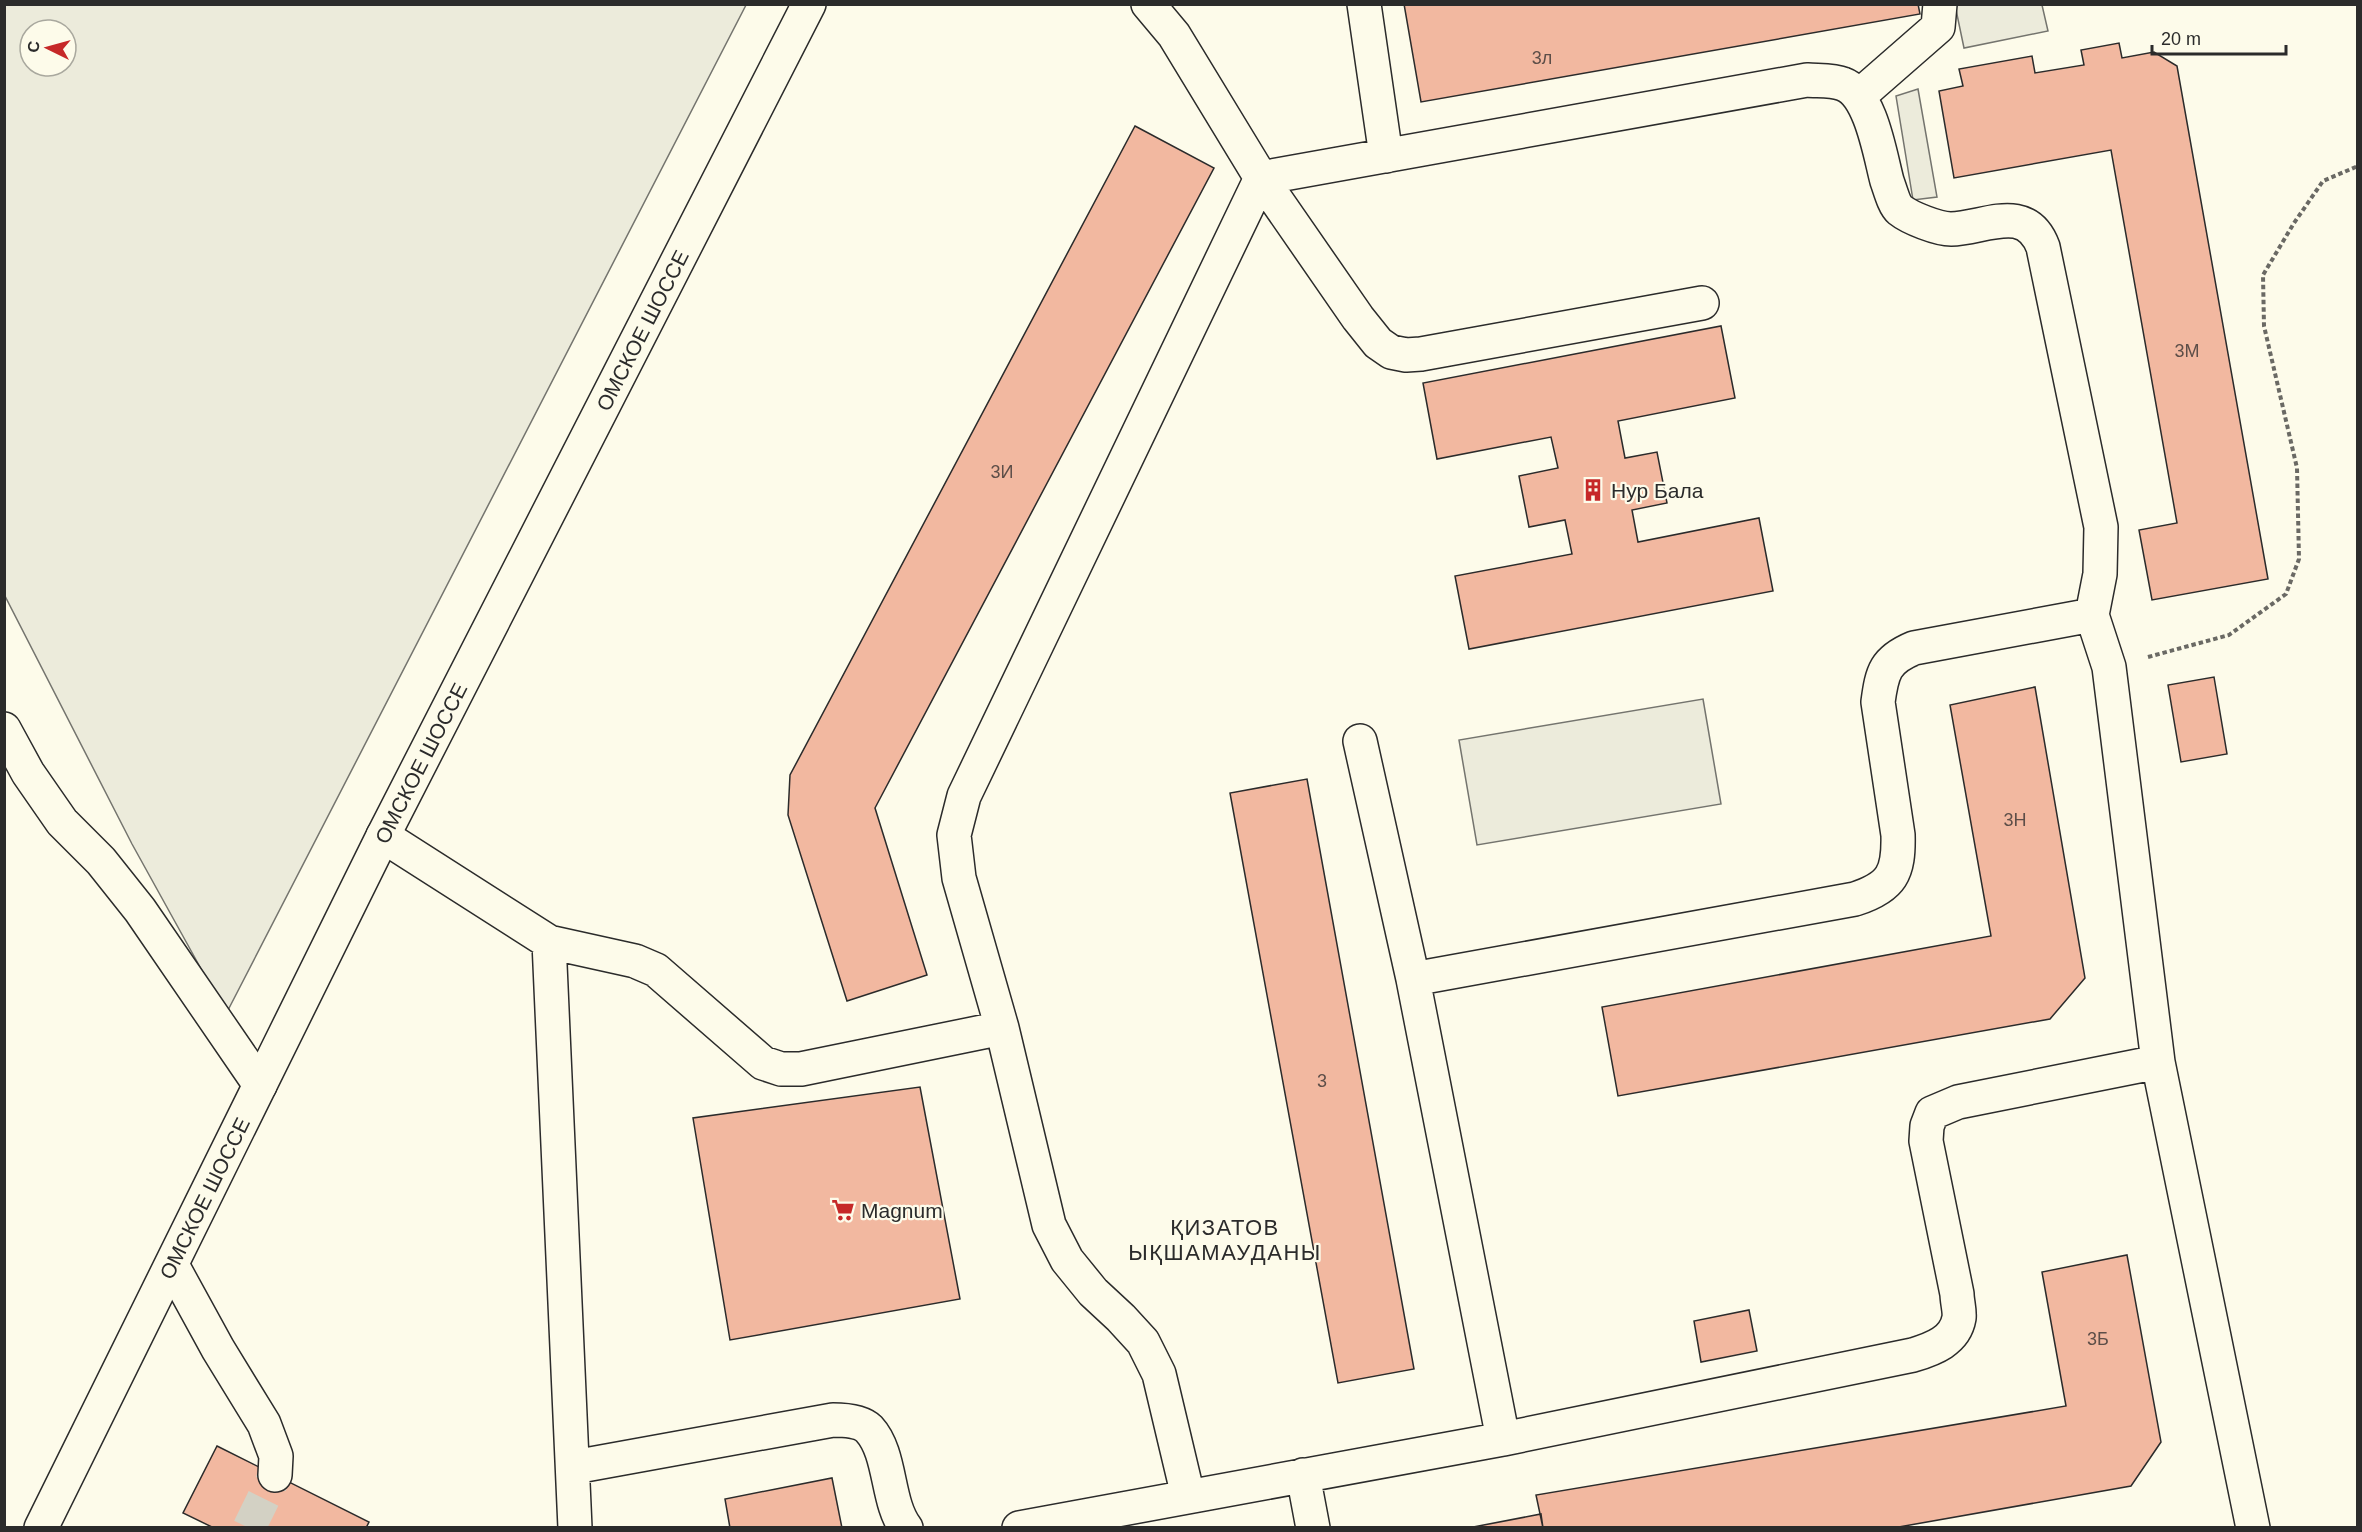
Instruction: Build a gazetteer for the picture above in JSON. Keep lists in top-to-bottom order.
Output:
{
  "streets": {
    "main road": ["ОМСКОЕ ШОССЕ"]
  },
  "districts": ["ҚИЗАТОВ ЫҚШАМАУДАНЫ"],
  "places": {
    "building": ["Нур Бала"],
    "supermarket": ["Magnum"]
  },
  "house_numbers": [
    "3л",
    "3М",
    "3И",
    "3Н",
    "3",
    "3Б"
  ],
  "scale_bar": "20 m",
  "north": "left"
}
